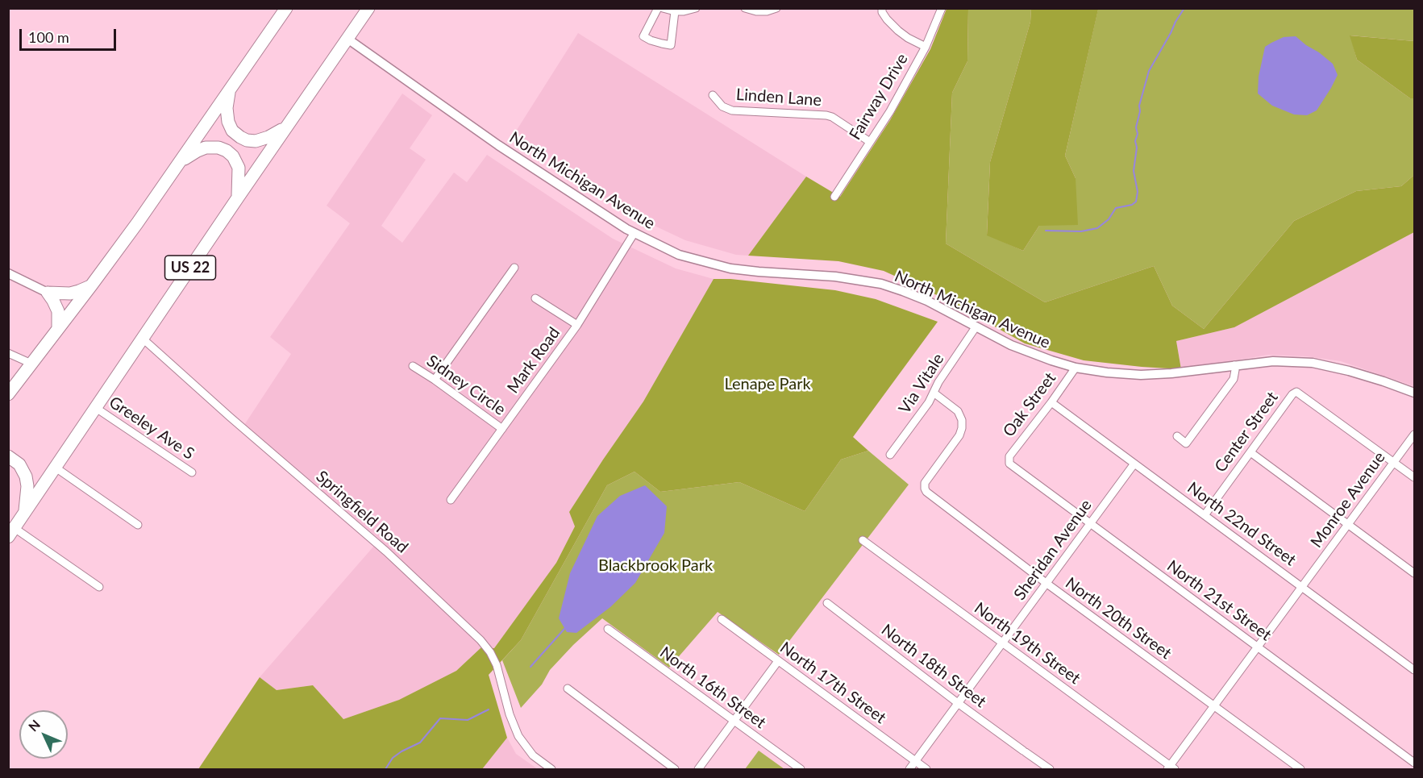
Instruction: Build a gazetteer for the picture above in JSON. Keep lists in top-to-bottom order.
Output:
{
  "streets": {
    "highway": ["US 22"],
    "street": [
      "Fairway Drive",
      "Linden Lane",
      "North Michigan Avenue",
      "Mark Road",
      "Via Vitale",
      "Sidney Circle",
      "Oak Street",
      "Greeley Ave S",
      "Center Street",
      "Monroe Avenue",
      "Springfield Road",
      "North 22nd Street",
      "Sheridan Avenue",
      "North 21st Street",
      "North 20th Street",
      "North 19th Street",
      "North 18th Street",
      "North 17th Street",
      "North 16th Street"
    ]
  },
  "crossings": [
    ["Fairway Drive", "Linden Lane"],
    ["North Michigan Avenue", "US 22"],
    ["North Michigan Avenue", "Mark Road"],
    ["North Michigan Avenue", "Via Vitale"],
    ["North Michigan Avenue", "Oak Street"],
    ["US 22", "Greeley Ave S"],
    ["US 22", "Springfield Road"],
    ["Mark Road", "Sidney Circle"],
    ["Via Vitale", "North 20th Street"],
    ["Oak Street", "North 22nd Street"],
    ["Oak Street", "North 21st Street"],
    ["Center Street", "Monroe Avenue"],
    ["Center Street", "North 22nd Street"],
    ["Monroe Avenue", "North 22nd Street"],
    ["Monroe Avenue", "North 21st Street"],
    ["Monroe Avenue", "North 20th Street"],
    ["Monroe Avenue", "North 19th Street"],
    ["North 22nd Street", "Sheridan Avenue"],
    ["Sheridan Avenue", "North 21st Street"],
    ["Sheridan Avenue", "North 20th Street"],
    ["Sheridan Avenue", "North 19th Street"],
    ["Sheridan Avenue", "North 18th Street"],
    ["Sheridan Avenue", "North 17th Street"]
  ],
  "parks": ["Lenape Park", "Blackbrook Park"],
  "scale_bar": "100 m",
  "north": "top left"
}
